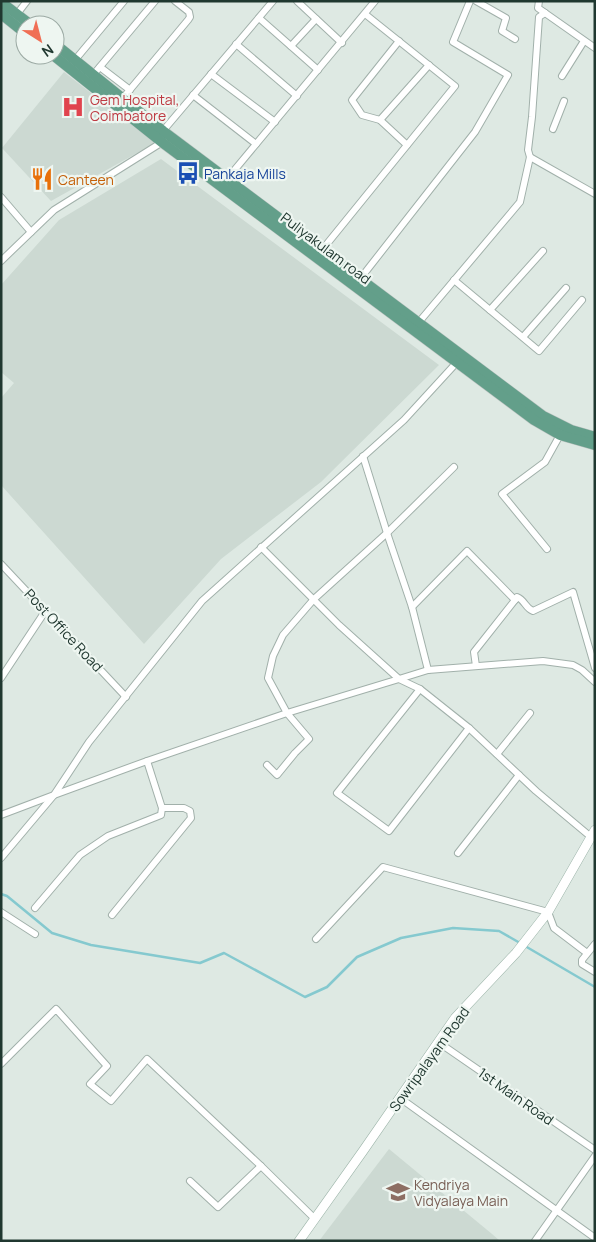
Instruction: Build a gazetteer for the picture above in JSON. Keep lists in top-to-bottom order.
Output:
{
  "streets": {
    "main road": ["Puliyakulam road"],
    "street": ["Post Office Road", "Sowripalayam Road", "1st Main Road"]
  },
  "crossings": [
    ["Sowripalayam Road", "1st Main Road"]
  ],
  "places": {
    "hospital": ["Gem Hospital, Coimbatore"],
    "bus stop": ["Pankaja Mills"],
    "restaurant": ["Canteen"],
    "school or university": ["Kendriya Vidyalaya Main"]
  },
  "north": "bottom right"
}
